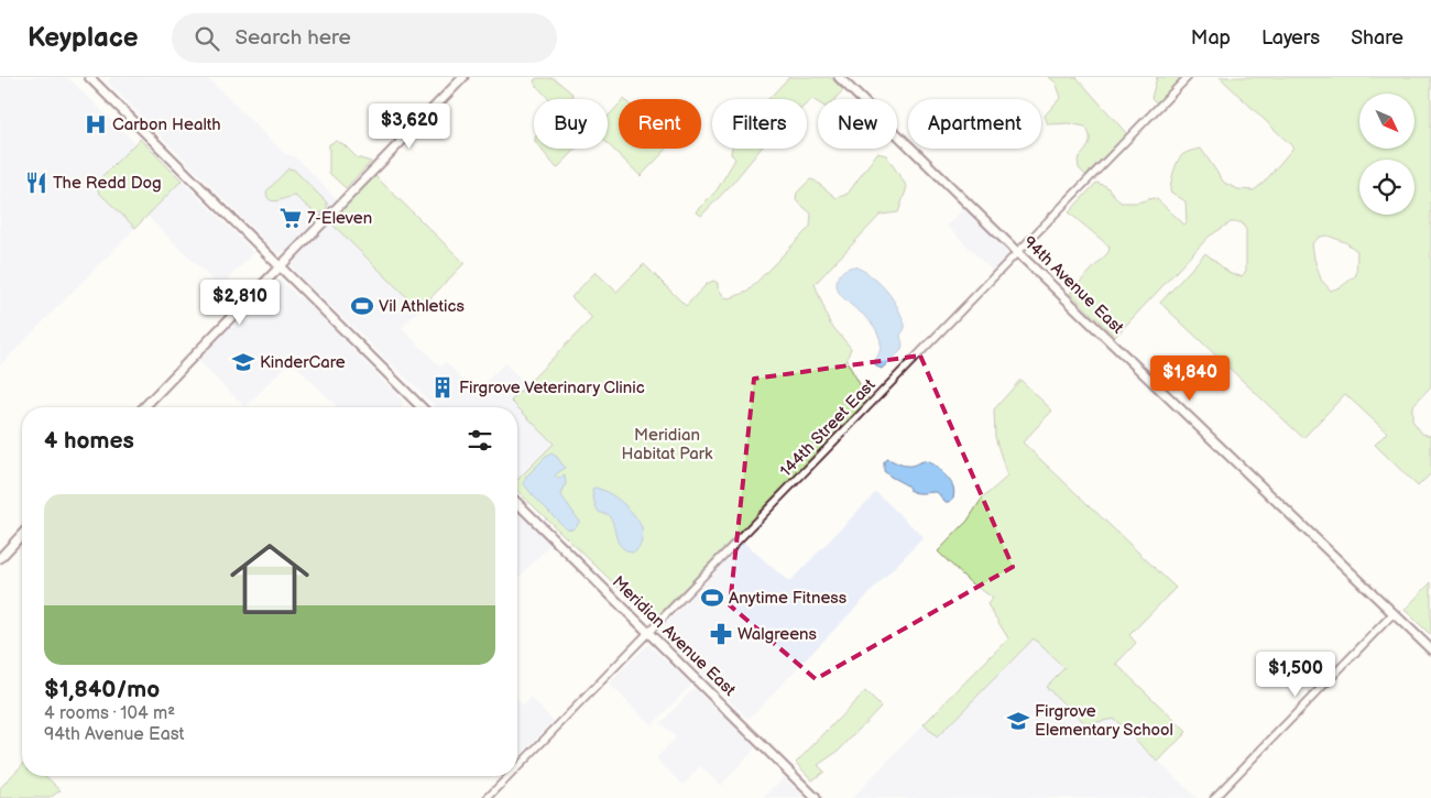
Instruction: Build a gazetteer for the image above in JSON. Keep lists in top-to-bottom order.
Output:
{
  "streets": {
    "main road": ["94th Avenue East", "Meridian Avenue East"],
    "street": ["144th Street East"]
  },
  "crossings": [
    ["94th Avenue East", "144th Street East"],
    ["144th Street East", "Meridian Avenue East"]
  ],
  "parks": ["Meridian Habitat Park"],
  "places": {
    "hospital": ["Carbon Health"],
    "restaurant": ["The Redd Dog"],
    "supermarket": ["7-Eleven"],
    "sports": ["Vil Athletics", "Anytime Fitness"],
    "school or university": ["KinderCare", "Firgrove Elementary School"],
    "building": ["Firgrove Veterinary Clinic"],
    "pharmacy": ["Walgreens"]
  },
  "north": "bottom right",
  "page": {
    "header": "Keyplace",
    "search": "Search here",
    "nav": ["Map", "Layers", "Share"],
    "chip": [
      "Buy",
      "Rent",
      "Filters",
      "New",
      "Apartment"
    ],
    "price": [
      "$3,620",
      "$2,810",
      "$1,840",
      "$1,500"
    ],
    "heading": "4 homes",
    "list": [
      {
        "name": "$1,840/mo",
        "note": "4 rooms · 104 m² · 94th Avenue East"
      }
    ]
  }
}
